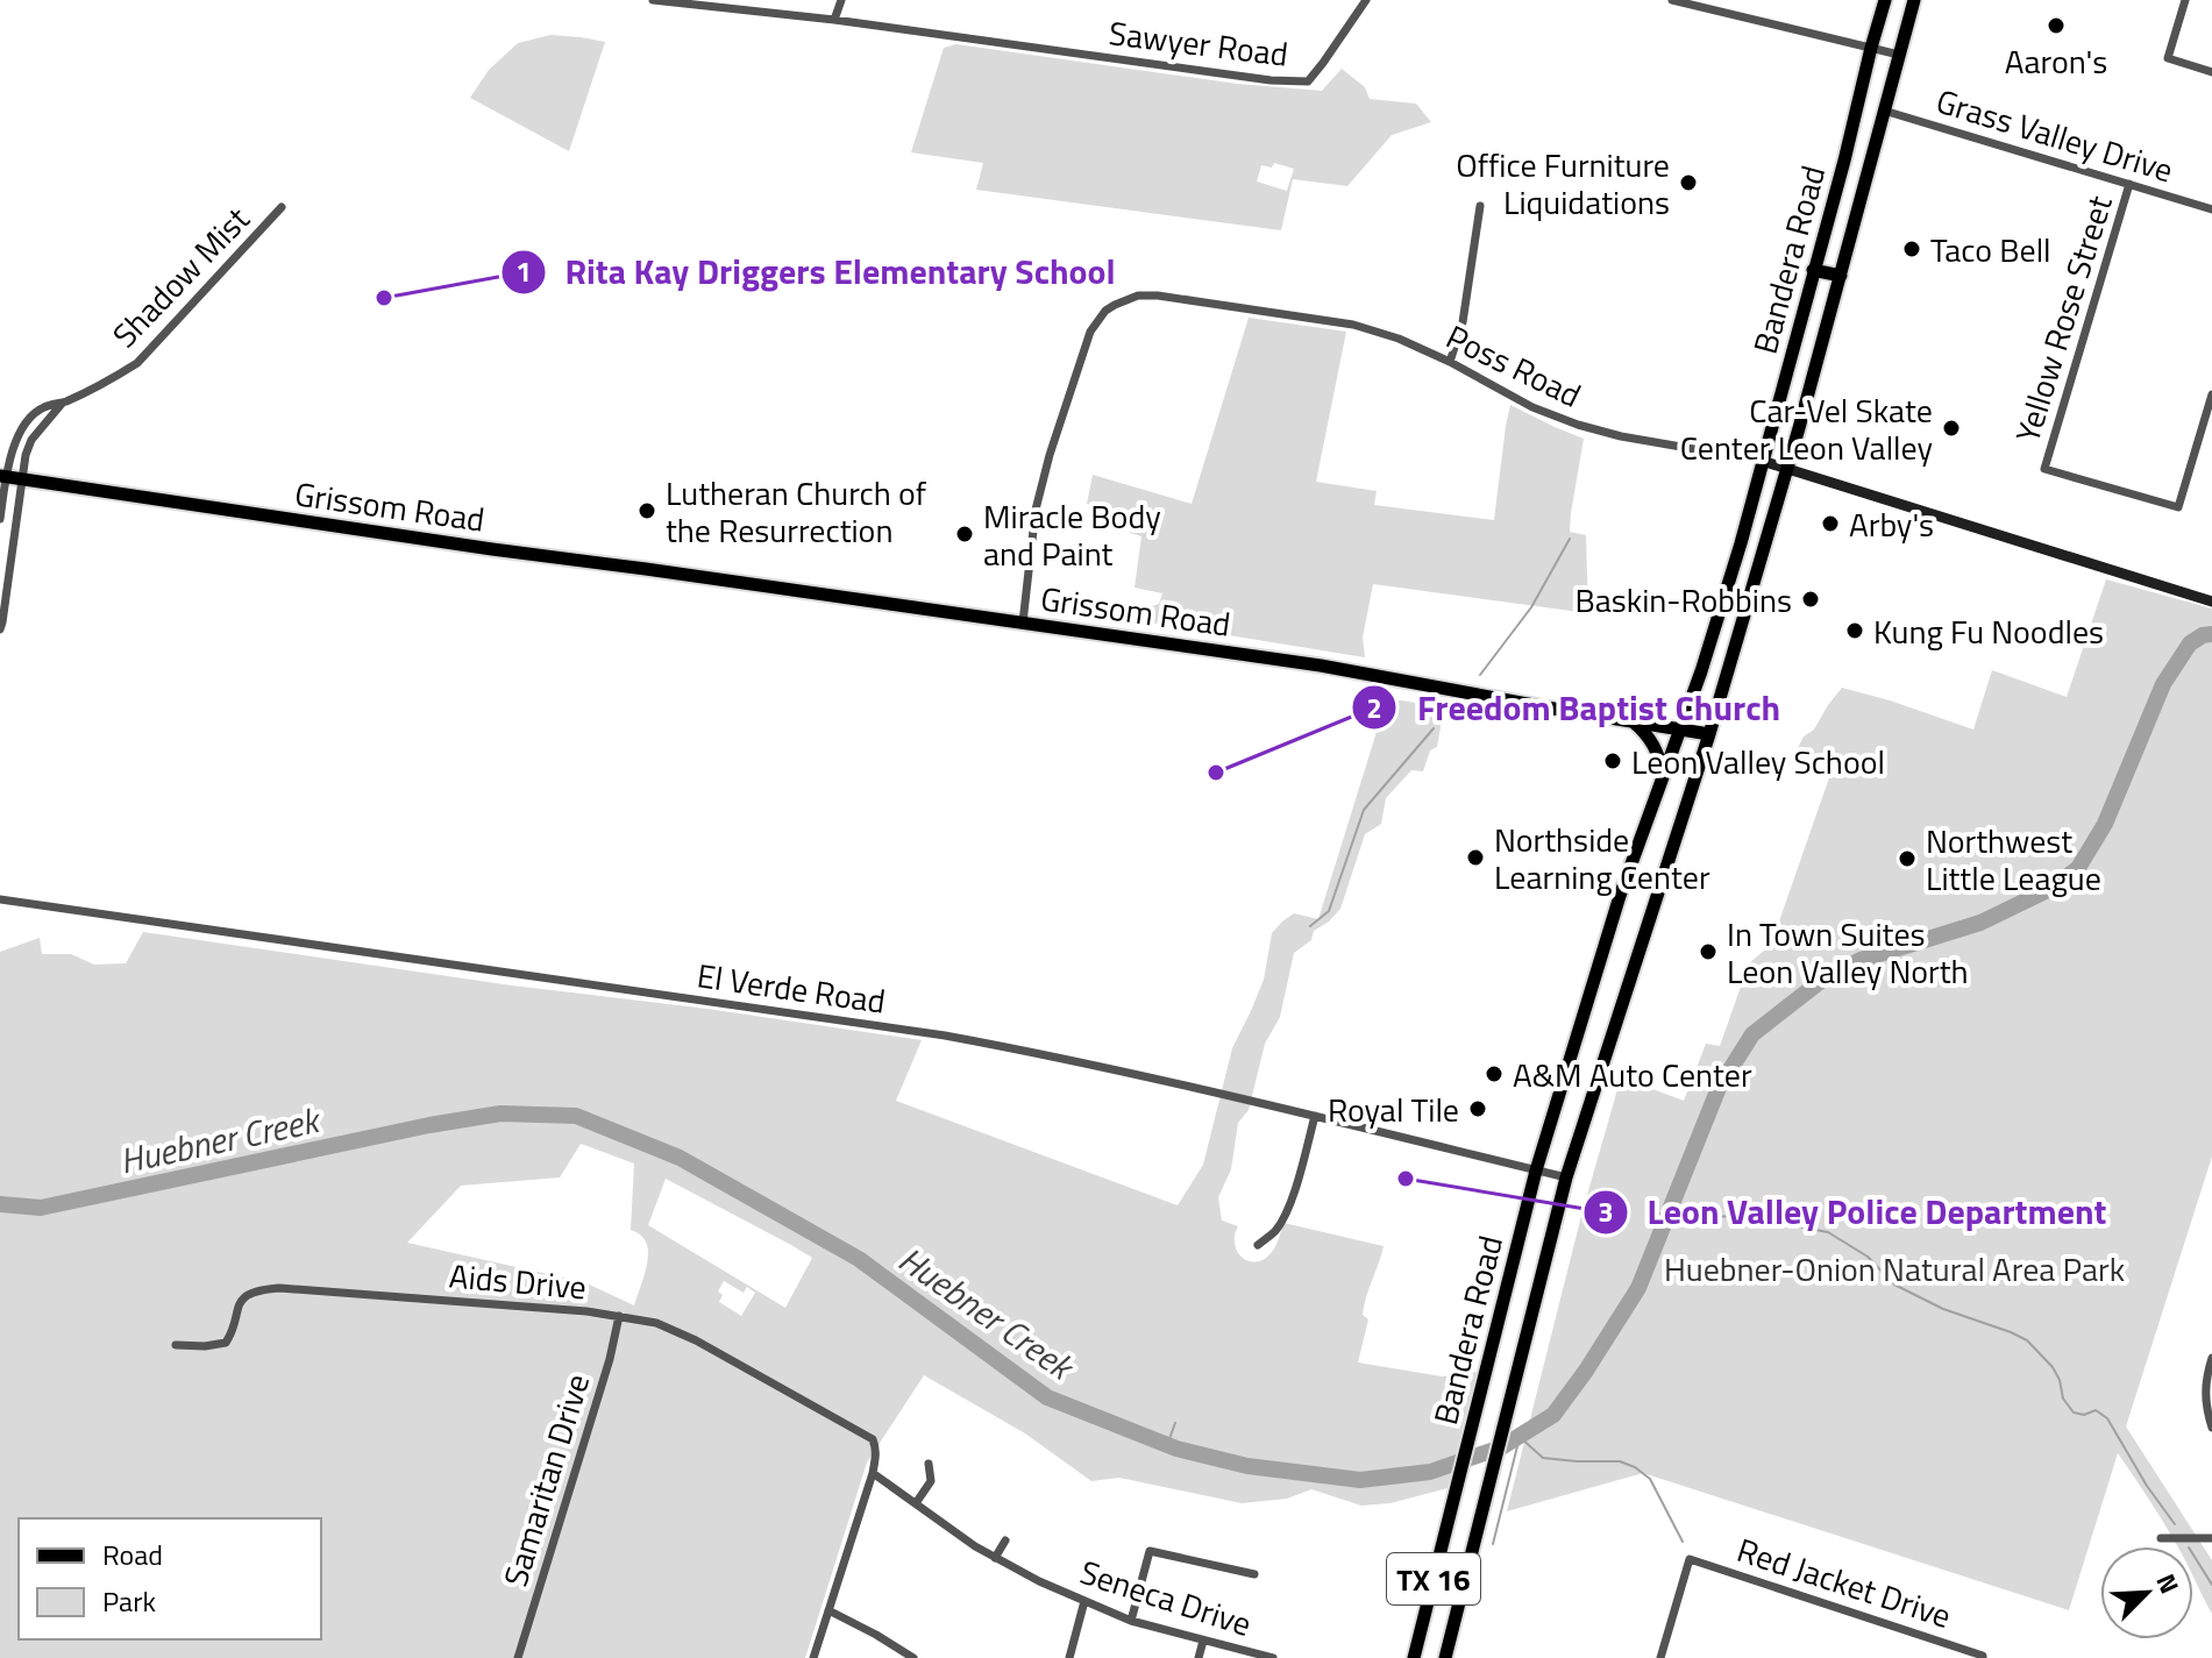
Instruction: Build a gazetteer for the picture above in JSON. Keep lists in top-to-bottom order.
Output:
{
  "streets": {
    "main road": ["Bandera Road", "Grissom Road", "TX 16"],
    "street": [
      "Sawyer Road",
      "Grass Valley Drive",
      "Shadow Mist",
      "Yellow Rose Street",
      "Poss Road",
      "El Verde Road",
      "Aids Drive",
      "Samaritan Drive",
      "Red Jacket Drive",
      "Seneca Drive"
    ]
  },
  "crossings": [
    ["Grass Valley Drive", "Bandera Road"],
    ["Grass Valley Drive", "Yellow Rose Street"],
    ["Bandera Road", "Poss Road"],
    ["Bandera Road", "Grissom Road"],
    ["Bandera Road", "El Verde Road"],
    ["Shadow Mist", "Grissom Road"],
    ["Poss Road", "Grissom Road"],
    ["Aids Drive", "Samaritan Drive"],
    ["Aids Drive", "Seneca Drive"]
  ],
  "water": ["Huebner Creek"],
  "parks": ["Huebner-Onion Natural Area Park"],
  "places": [
    "Aaron's",
    "Office Furniture Liquidations",
    "Taco Bell",
    "Rita Kay Driggers Elementary School",
    "Car-Vel Skate Center Leon Valley",
    "Lutheran Church of the Resurrection",
    "Arby's",
    "Miracle Body and Paint",
    "Baskin-Robbins",
    "Kung Fu Noodles",
    "Leon Valley School",
    "Freedom Baptist Church",
    "Northside Learning Center",
    "Northwest Little League",
    "In Town Suites Leon Valley North",
    "A&M Auto Center",
    "Royal Tile",
    "Leon Valley Police Department"
  ],
  "legend": ["Road", "Park"],
  "north": "top right"
}
